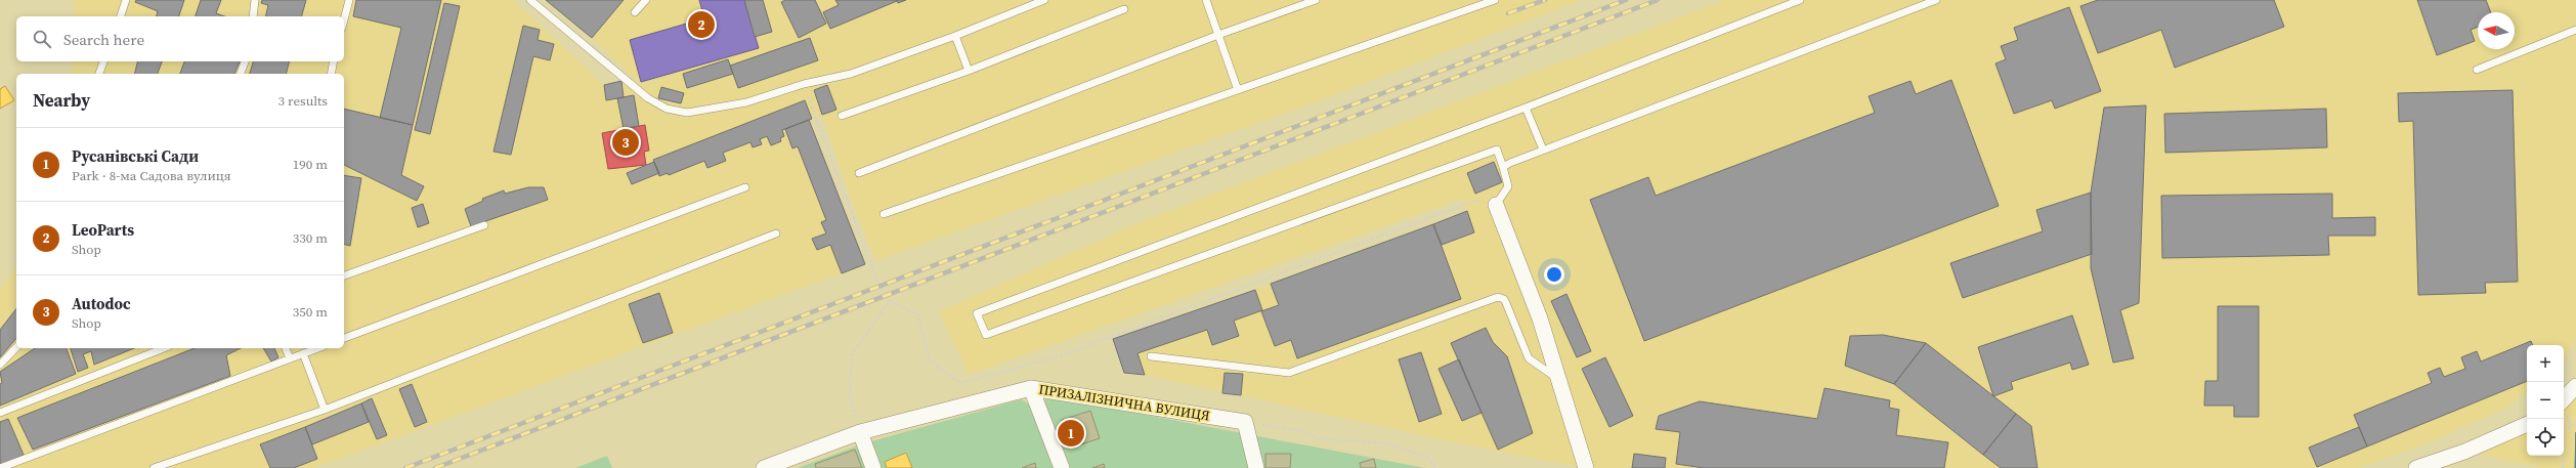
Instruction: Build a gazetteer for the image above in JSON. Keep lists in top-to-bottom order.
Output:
{
  "streets": {
    "street": ["ПРИЗАЛІЗНИЧНА ВУЛИЦЯ"]
  },
  "north": "left",
  "page": {
    "pins": ["2", "3", "1"],
    "search": "Search here",
    "heading": ["Nearby", "3 results"],
    "list": [
      {
        "mark": "1",
        "name": "Русанівські Сади",
        "note": "Park · 8-ма Садова вулиця",
        "value": "190 m"
      },
      {
        "mark": "2",
        "name": "LeoParts",
        "note": "Shop",
        "value": "330 m"
      },
      {
        "mark": "3",
        "name": "Autodoc",
        "note": "Shop",
        "value": "350 m"
      }
    ],
    "map_buttons": ["+", "−"]
  }
}
